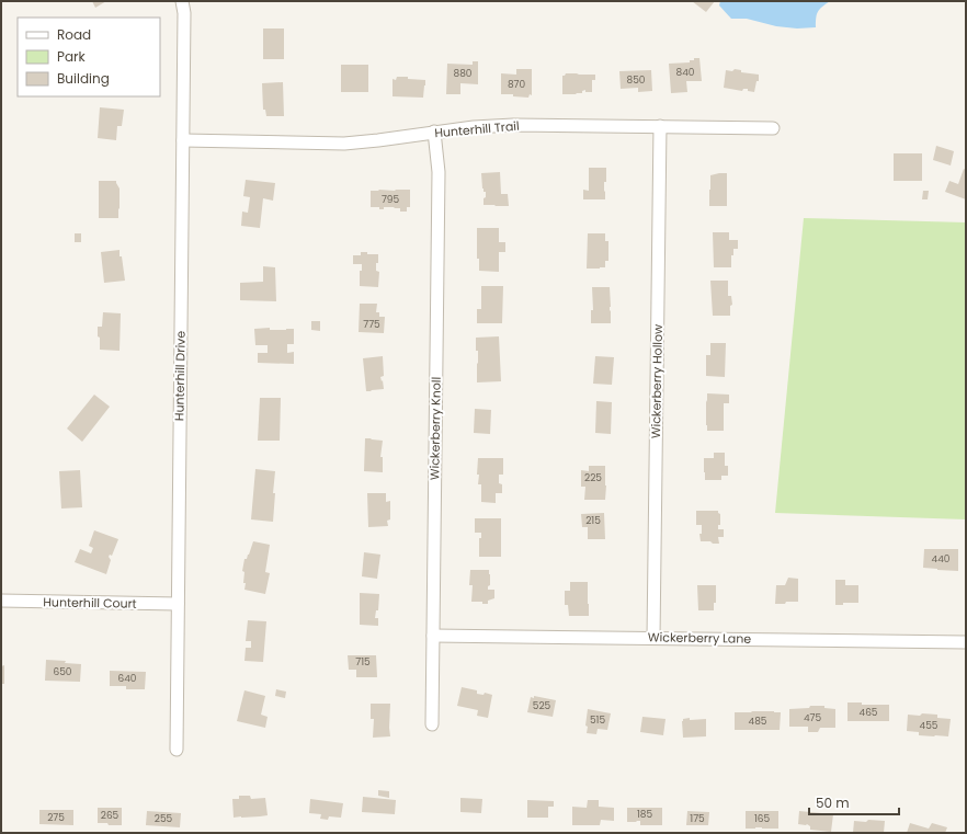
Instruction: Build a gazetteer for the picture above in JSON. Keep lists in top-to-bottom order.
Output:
{
  "streets": {
    "street": [
      "Hunterhill Trail",
      "Hunterhill Drive",
      "Wickerberry Hollow",
      "Wickerberry Knoll",
      "Hunterhill Court",
      "Wickerberry Lane"
    ]
  },
  "crossings": [
    ["Hunterhill Trail", "Hunterhill Drive"],
    ["Hunterhill Trail", "Wickerberry Hollow"],
    ["Hunterhill Trail", "Wickerberry Knoll"],
    ["Hunterhill Drive", "Hunterhill Court"],
    ["Wickerberry Hollow", "Wickerberry Lane"],
    ["Wickerberry Knoll", "Wickerberry Lane"]
  ],
  "house_numbers": [
    "840",
    "880",
    "850",
    "870",
    "795",
    "775",
    "225",
    "215",
    "440",
    "715",
    "650",
    "640",
    "525",
    "465",
    "475",
    "515",
    "485",
    "455",
    "185",
    "265",
    "275",
    "255",
    "175",
    "165"
  ],
  "legend": ["Road", "Park", "Building"],
  "scale_bar": "50 m"
}
